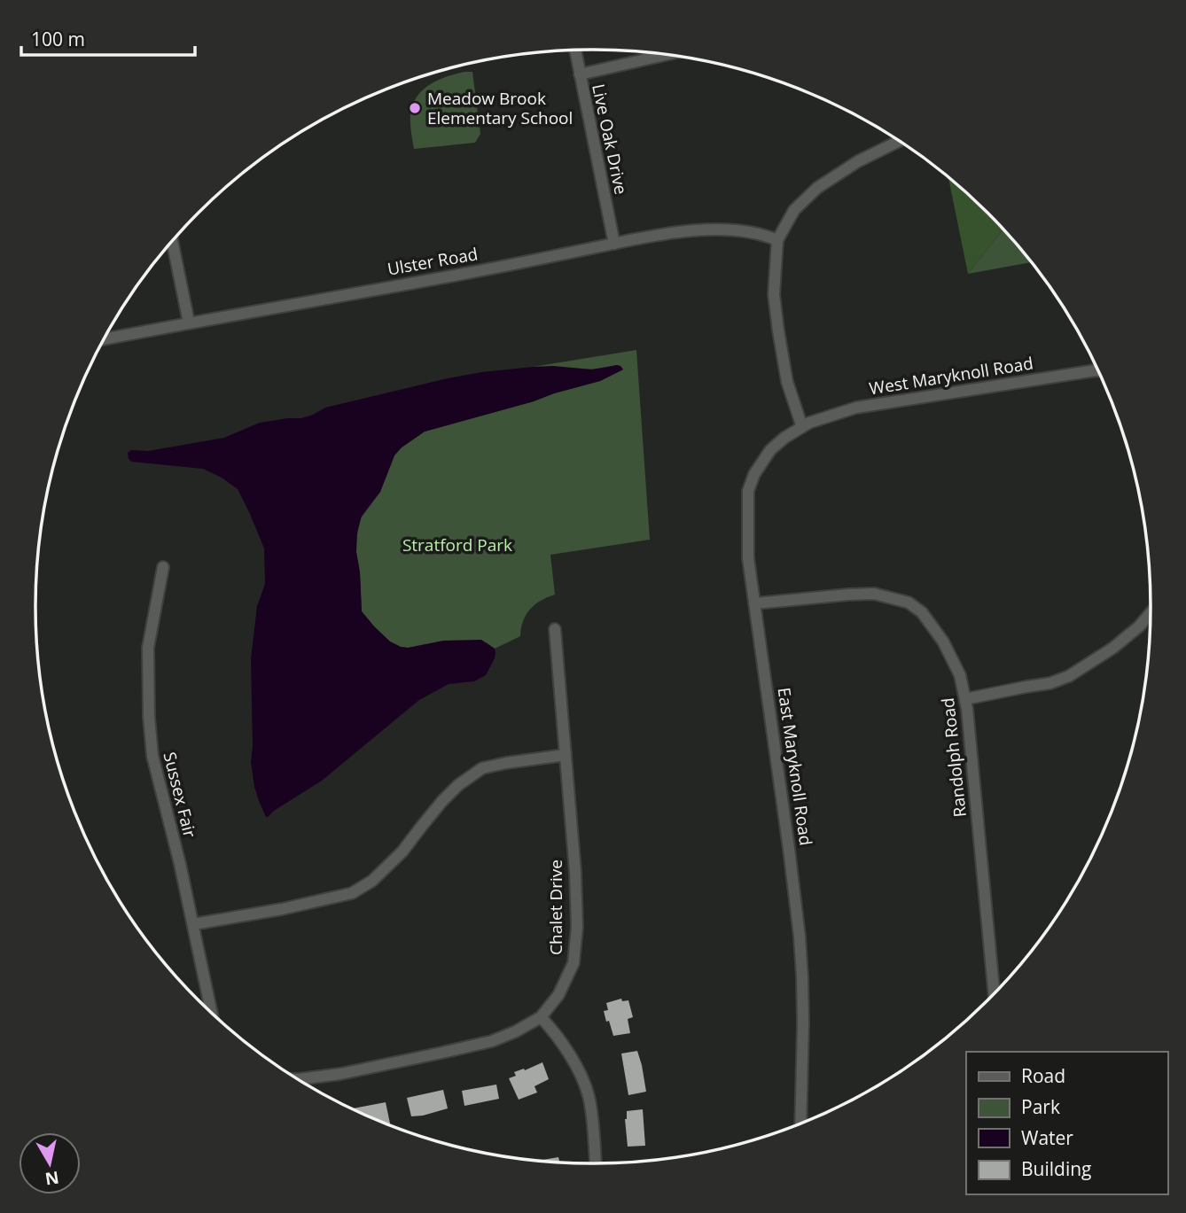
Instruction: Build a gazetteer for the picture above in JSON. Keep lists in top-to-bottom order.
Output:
{
  "streets": {
    "street": [
      "Live Oak Drive",
      "Ulster Road",
      "West Maryknoll Road",
      "Randolph Road",
      "East Maryknoll Road",
      "Sussex Fair",
      "Chalet Drive"
    ]
  },
  "crossings": [
    ["Live Oak Drive", "Ulster Road"],
    ["West Maryknoll Road", "East Maryknoll Road"],
    ["Randolph Road", "East Maryknoll Road"]
  ],
  "parks": ["Stratford Park"],
  "places": ["Meadow Brook Elementary School"],
  "legend": [
    "Road",
    "Park",
    "Water",
    "Building"
  ],
  "scale_bar": "100 m",
  "north": "bottom"
}
